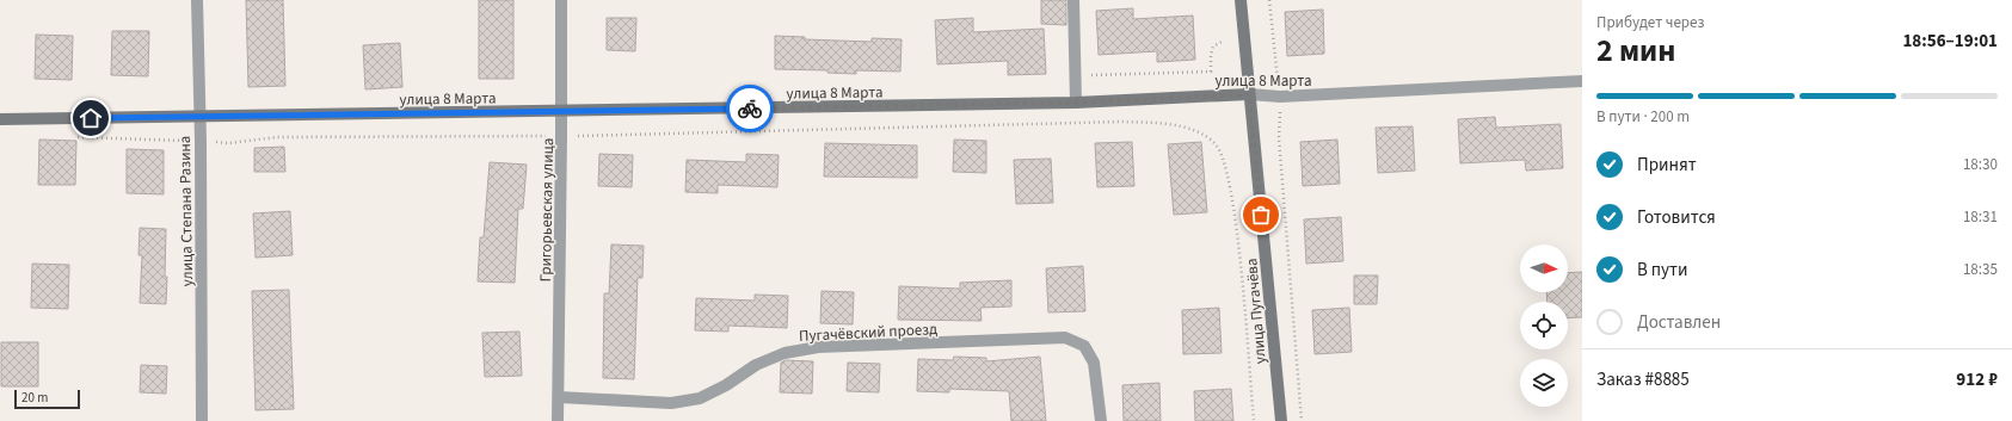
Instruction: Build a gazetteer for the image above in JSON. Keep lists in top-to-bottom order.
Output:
{
  "streets": {
    "main road": ["улица 8 Марта", "улица Пугачёва"],
    "street": ["Григорьевская улица", "улица Степана Разина", "Пугачёвский проезд"]
  },
  "crossings": [
    ["улица 8 Марта", "Григорьевская улица"],
    ["улица 8 Марта", "улица Степана Разина"],
    ["улица 8 Марта", "улица Пугачёва"],
    ["Григорьевская улица", "Пугачёвский проезд"]
  ],
  "scale_bar": "20 m",
  "north": "right",
  "page": {
    "heading": ["2 мин", "Прибудет через", "18:56–19:01"],
    "panel": ["Заказ #8885", "912 ₽"],
    "bar": "В пути · 200 m",
    "list": [
      ["Принят", "18:30"],
      ["Готовится", "18:31"],
      ["В пути", "18:35"],
      "Доставлен"
    ],
    "scale": "20 m"
  }
}
